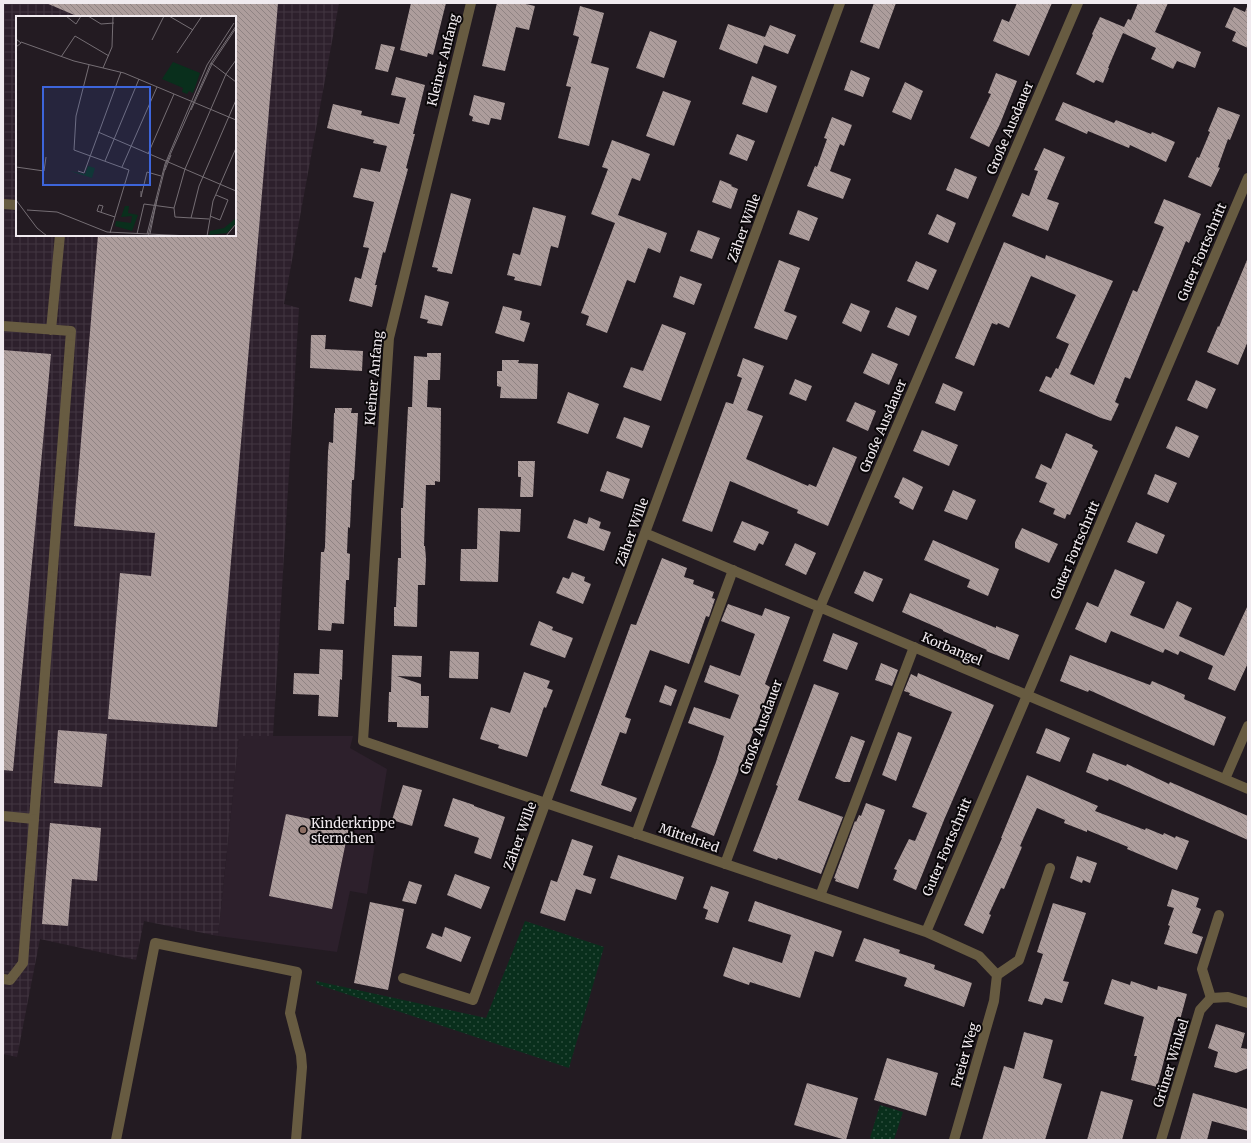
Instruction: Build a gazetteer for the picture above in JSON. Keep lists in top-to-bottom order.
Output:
{
  "streets": {
    "street": [
      "Kleiner Anfang",
      "Große Ausdauer",
      "Zäher Wille",
      "Guter Fortschritt",
      "Korbangel",
      "Mittelried",
      "Freier Weg",
      "Grüner Winkel"
    ]
  },
  "crossings": [
    ["Kleiner Anfang", "Mittelried"],
    ["Große Ausdauer", "Korbangel"],
    ["Große Ausdauer", "Mittelried"],
    ["Zäher Wille", "Korbangel"],
    ["Zäher Wille", "Mittelried"],
    ["Guter Fortschritt", "Korbangel"],
    ["Guter Fortschritt", "Mittelried"],
    ["Mittelried", "Freier Weg"]
  ],
  "places": ["Kinderkrippe sternchen"]
}
